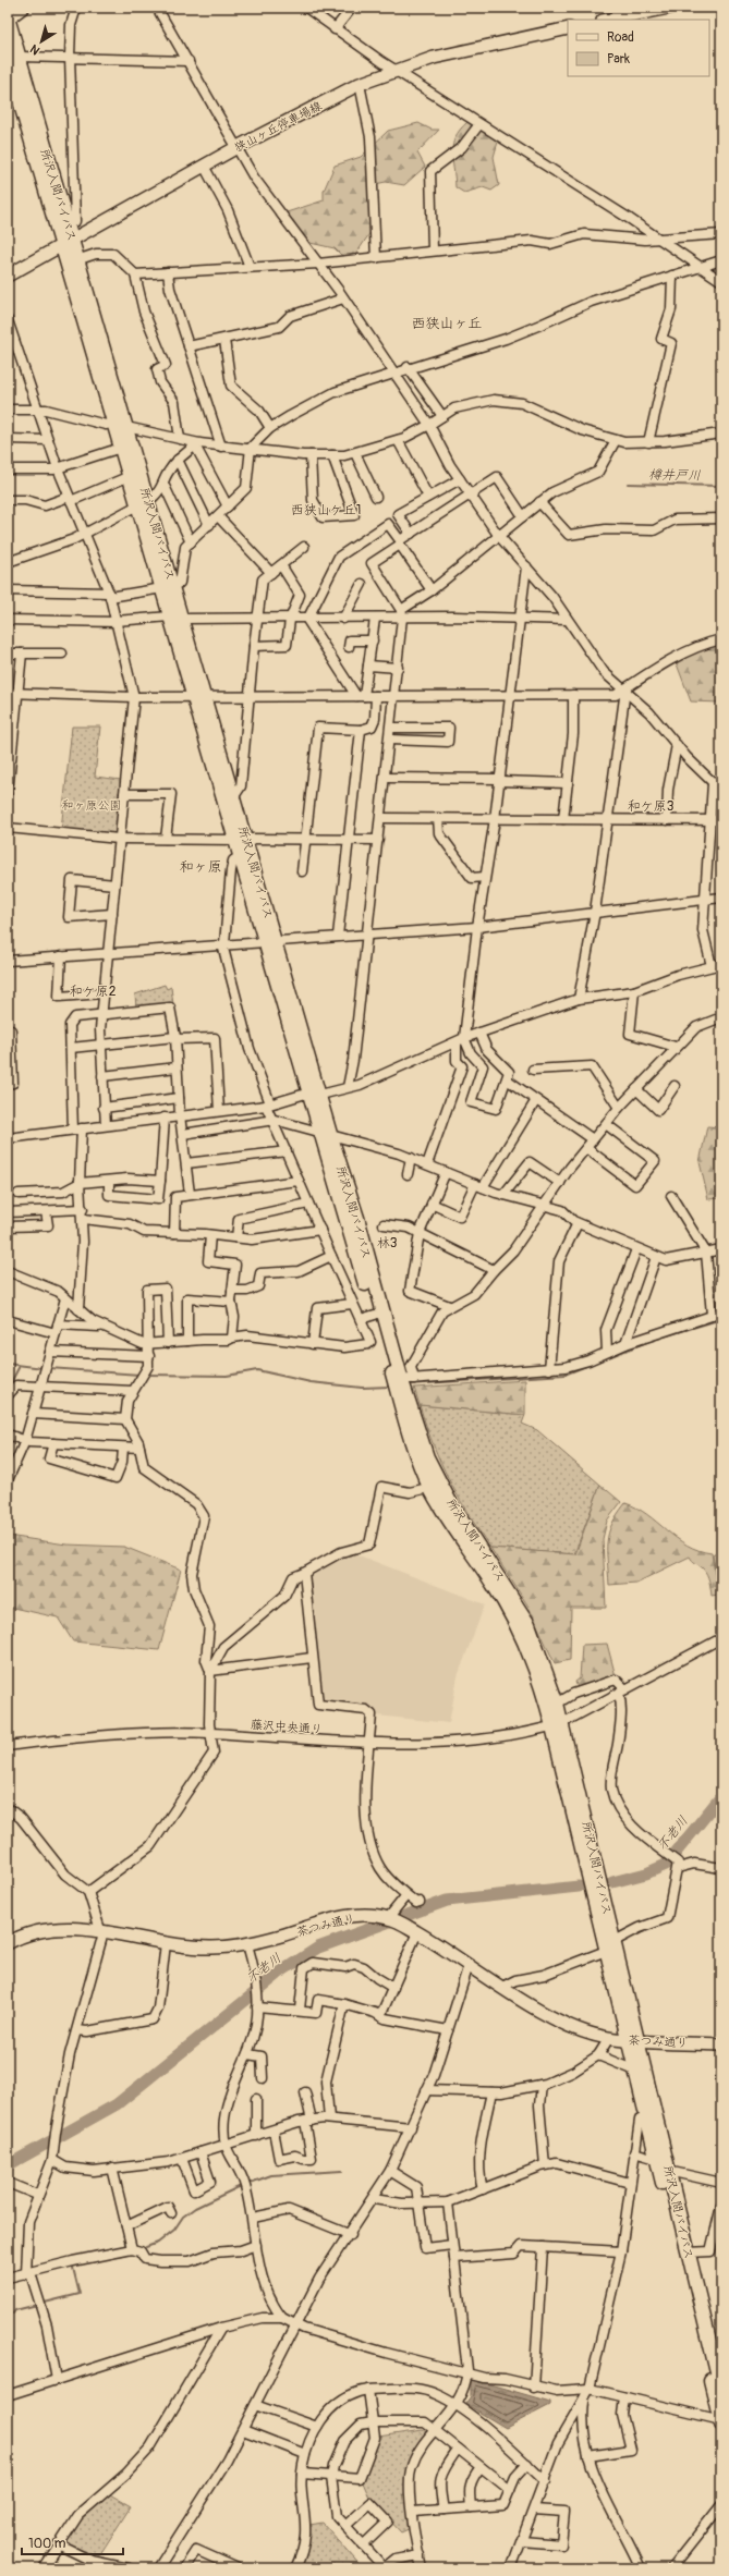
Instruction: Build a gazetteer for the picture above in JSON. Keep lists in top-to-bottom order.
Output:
{
  "streets": {
    "highway": ["所沢入間バイパス"],
    "main road": ["狭山ヶ丘停車場線", "茶つみ通り"],
    "street": ["藤沢中央通り"]
  },
  "crossings": [
    ["狭山ヶ丘停車場線", "所沢入間バイパス"],
    ["所沢入間バイパス", "藤沢中央通り"],
    ["所沢入間バイパス", "茶つみ通り"]
  ],
  "districts": [
    "西狭山ヶ丘",
    "西狭山ケ丘1",
    "和ケ原3",
    "和ヶ原",
    "和ケ原2",
    "林3"
  ],
  "water": ["樽井戸川", "不老川"],
  "parks": ["和ヶ原公園"],
  "legend": ["Road", "Park"],
  "scale_bar": "100 m",
  "north": "bottom left"
}
